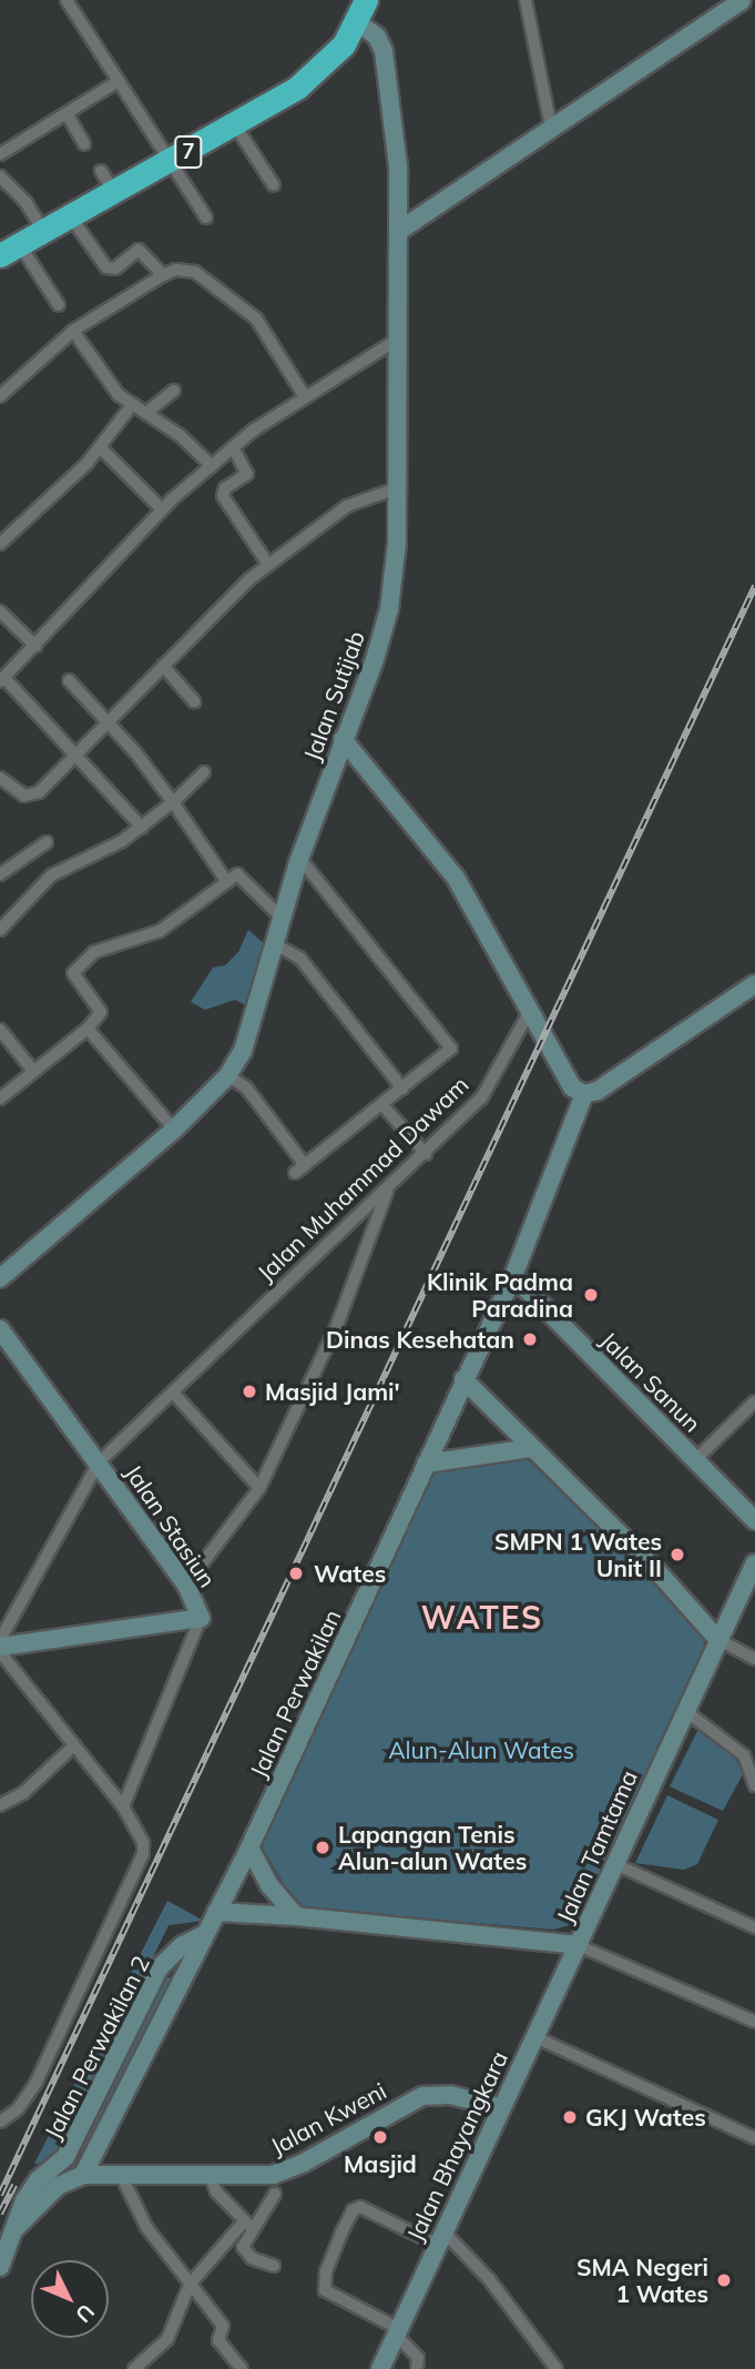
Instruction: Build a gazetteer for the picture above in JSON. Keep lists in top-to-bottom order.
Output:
{
  "streets": {
    "highway": ["7"],
    "main road": [
      "Jalan Sutijab",
      "Jalan Sanun",
      "Jalan Stasiun",
      "Jalan Perwakilan",
      "Jalan Tamtama",
      "Jalan Perwakilan 2",
      "Jalan Kweni",
      "Jalan Bhayangkara"
    ],
    "street": ["Jalan Muhammad Dawam"]
  },
  "crossings": [
    ["7", "Jalan Sutijab"],
    ["Jalan Muhammad Dawam", "Jalan Stasiun"],
    ["Jalan Sanun", "Jalan Perwakilan"],
    ["Jalan Perwakilan", "Jalan Tamtama"],
    ["Jalan Perwakilan", "Jalan Perwakilan 2"],
    ["Jalan Perwakilan", "Jalan Kweni"],
    ["Jalan Tamtama", "Jalan Bhayangkara"],
    ["Jalan Kweni", "Jalan Bhayangkara"]
  ],
  "districts": ["WATES"],
  "parks": ["Alun-Alun Wates"],
  "places": [
    "Klinik Padma Paradina",
    "Dinas Kesehatan",
    "Masjid Jami'",
    "SMPN 1 Wates Unit II",
    "Wates",
    "Lapangan Tenis Alun-alun Wates",
    "GKJ Wates",
    "Masjid",
    "SMA Negeri 1 Wates"
  ],
  "north": "bottom right"
}
